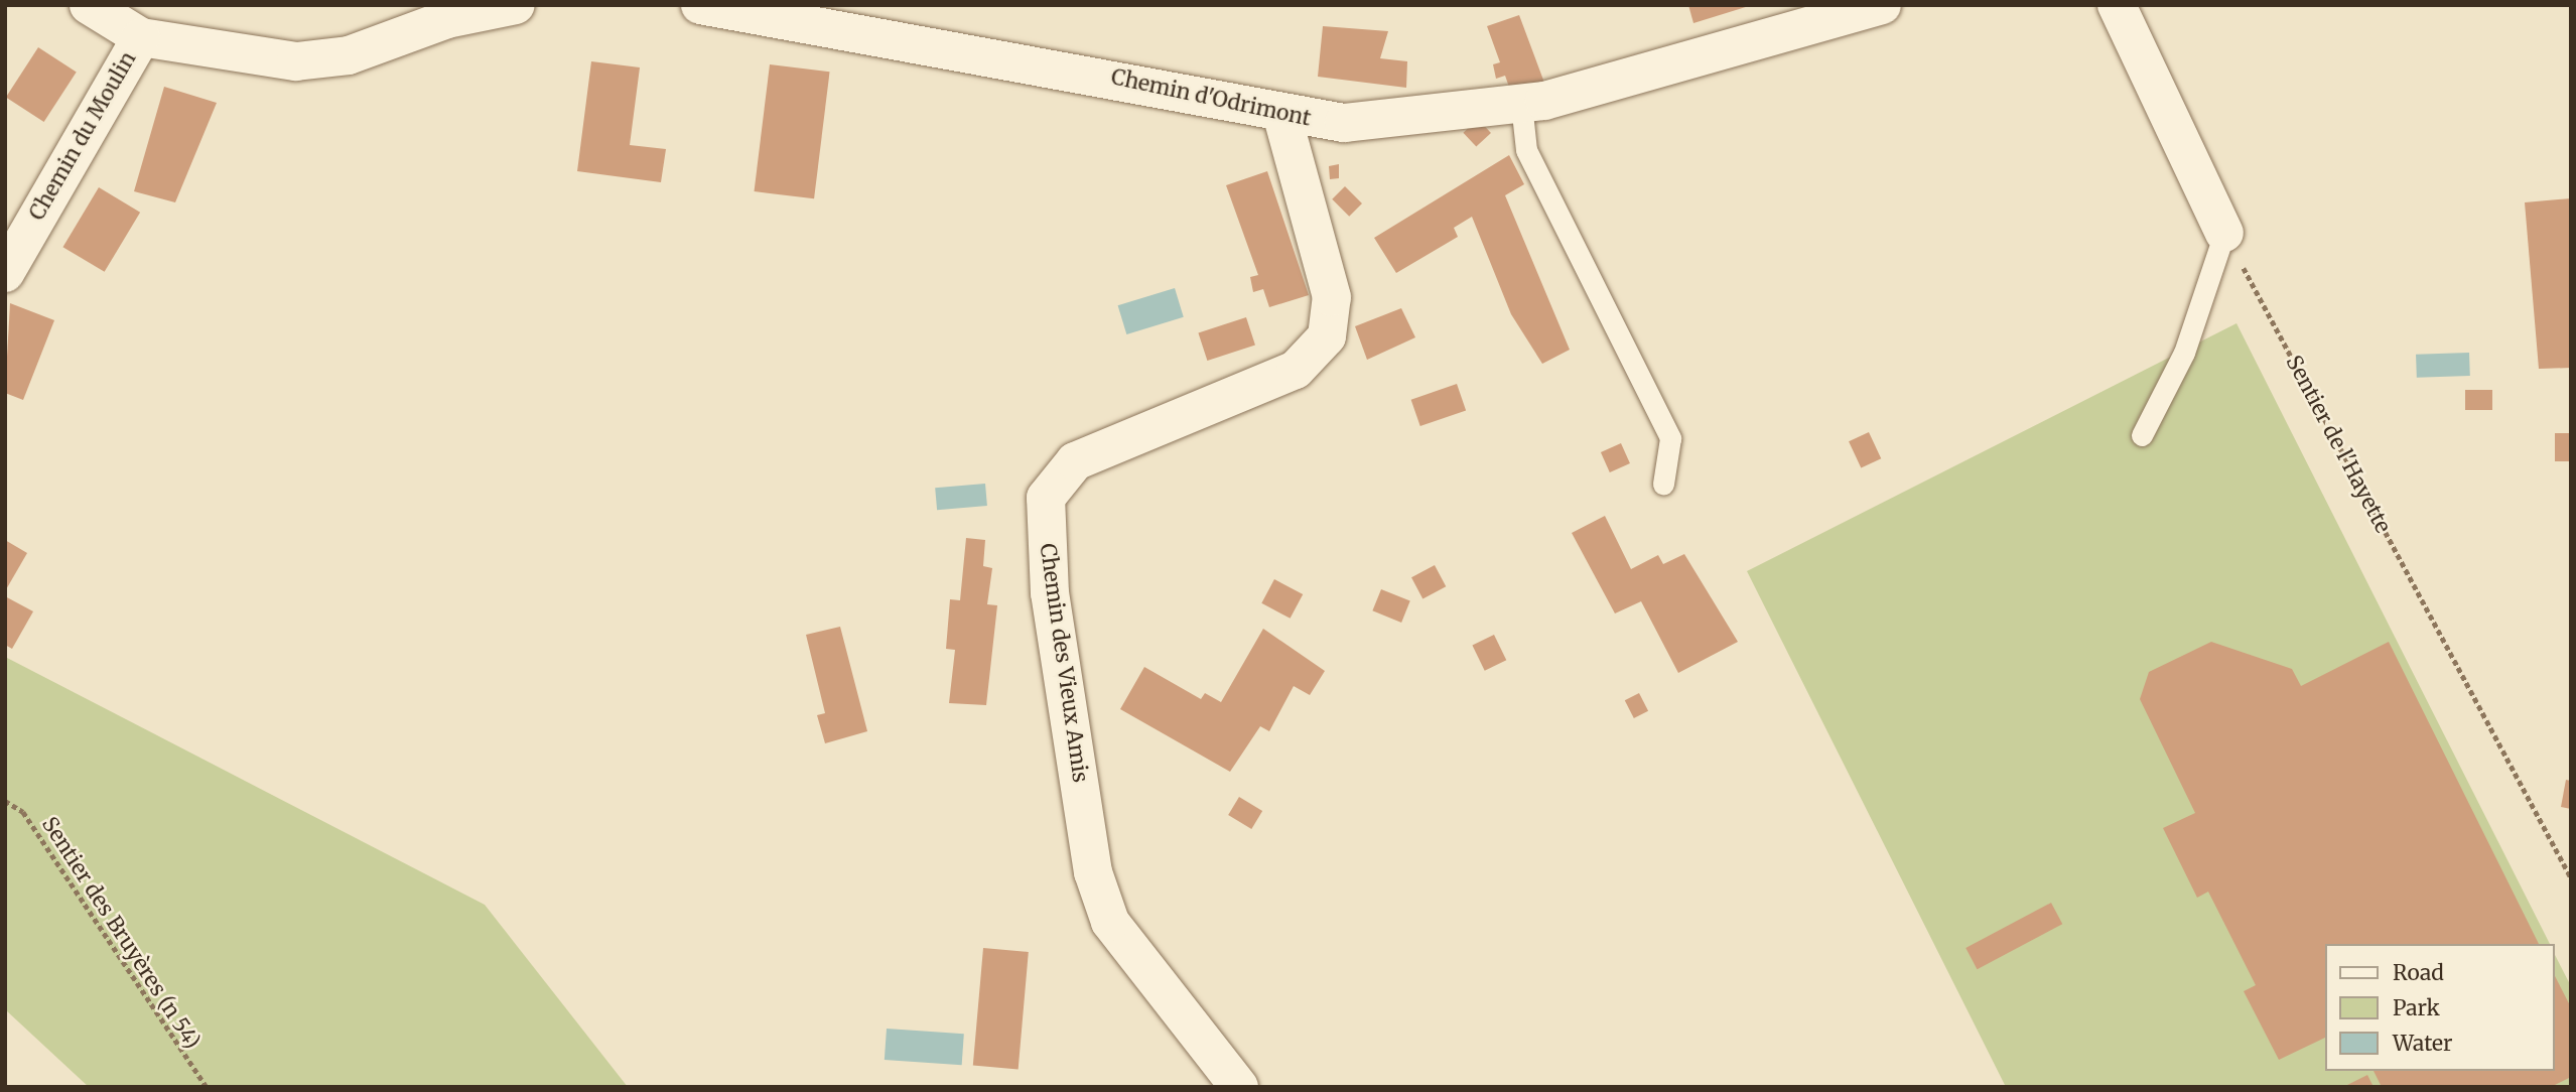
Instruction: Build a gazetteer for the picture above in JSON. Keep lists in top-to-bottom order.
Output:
{
  "streets": {
    "street": ["Chemin d'Odrimont", "Chemin du Moulin", "Chemin des Vieux Amis"],
    "path": ["Sentier de l'Hayette", "Sentier des Bruyères (n 54)"]
  },
  "crossings": [
    ["Chemin d'Odrimont", "Chemin des Vieux Amis"]
  ],
  "legend": ["Road", "Park", "Water"]
}
